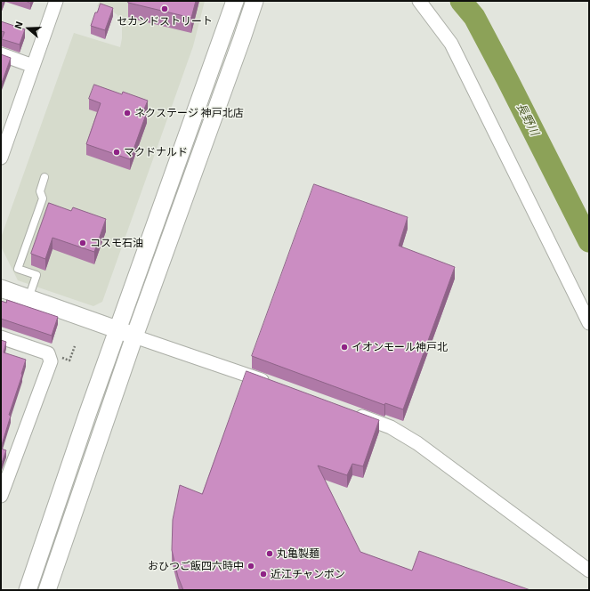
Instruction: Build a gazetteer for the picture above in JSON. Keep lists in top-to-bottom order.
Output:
{
  "water": ["長野川"],
  "places": [
    "セカンドストリート",
    "ネクステージ 神戸北店",
    "マクドナルド",
    "コスモ石油",
    "イオンモール神戸北",
    "丸亀製麺",
    "おひつご飯四六時中",
    "近江チャンポン"
  ],
  "north": "left"
}
